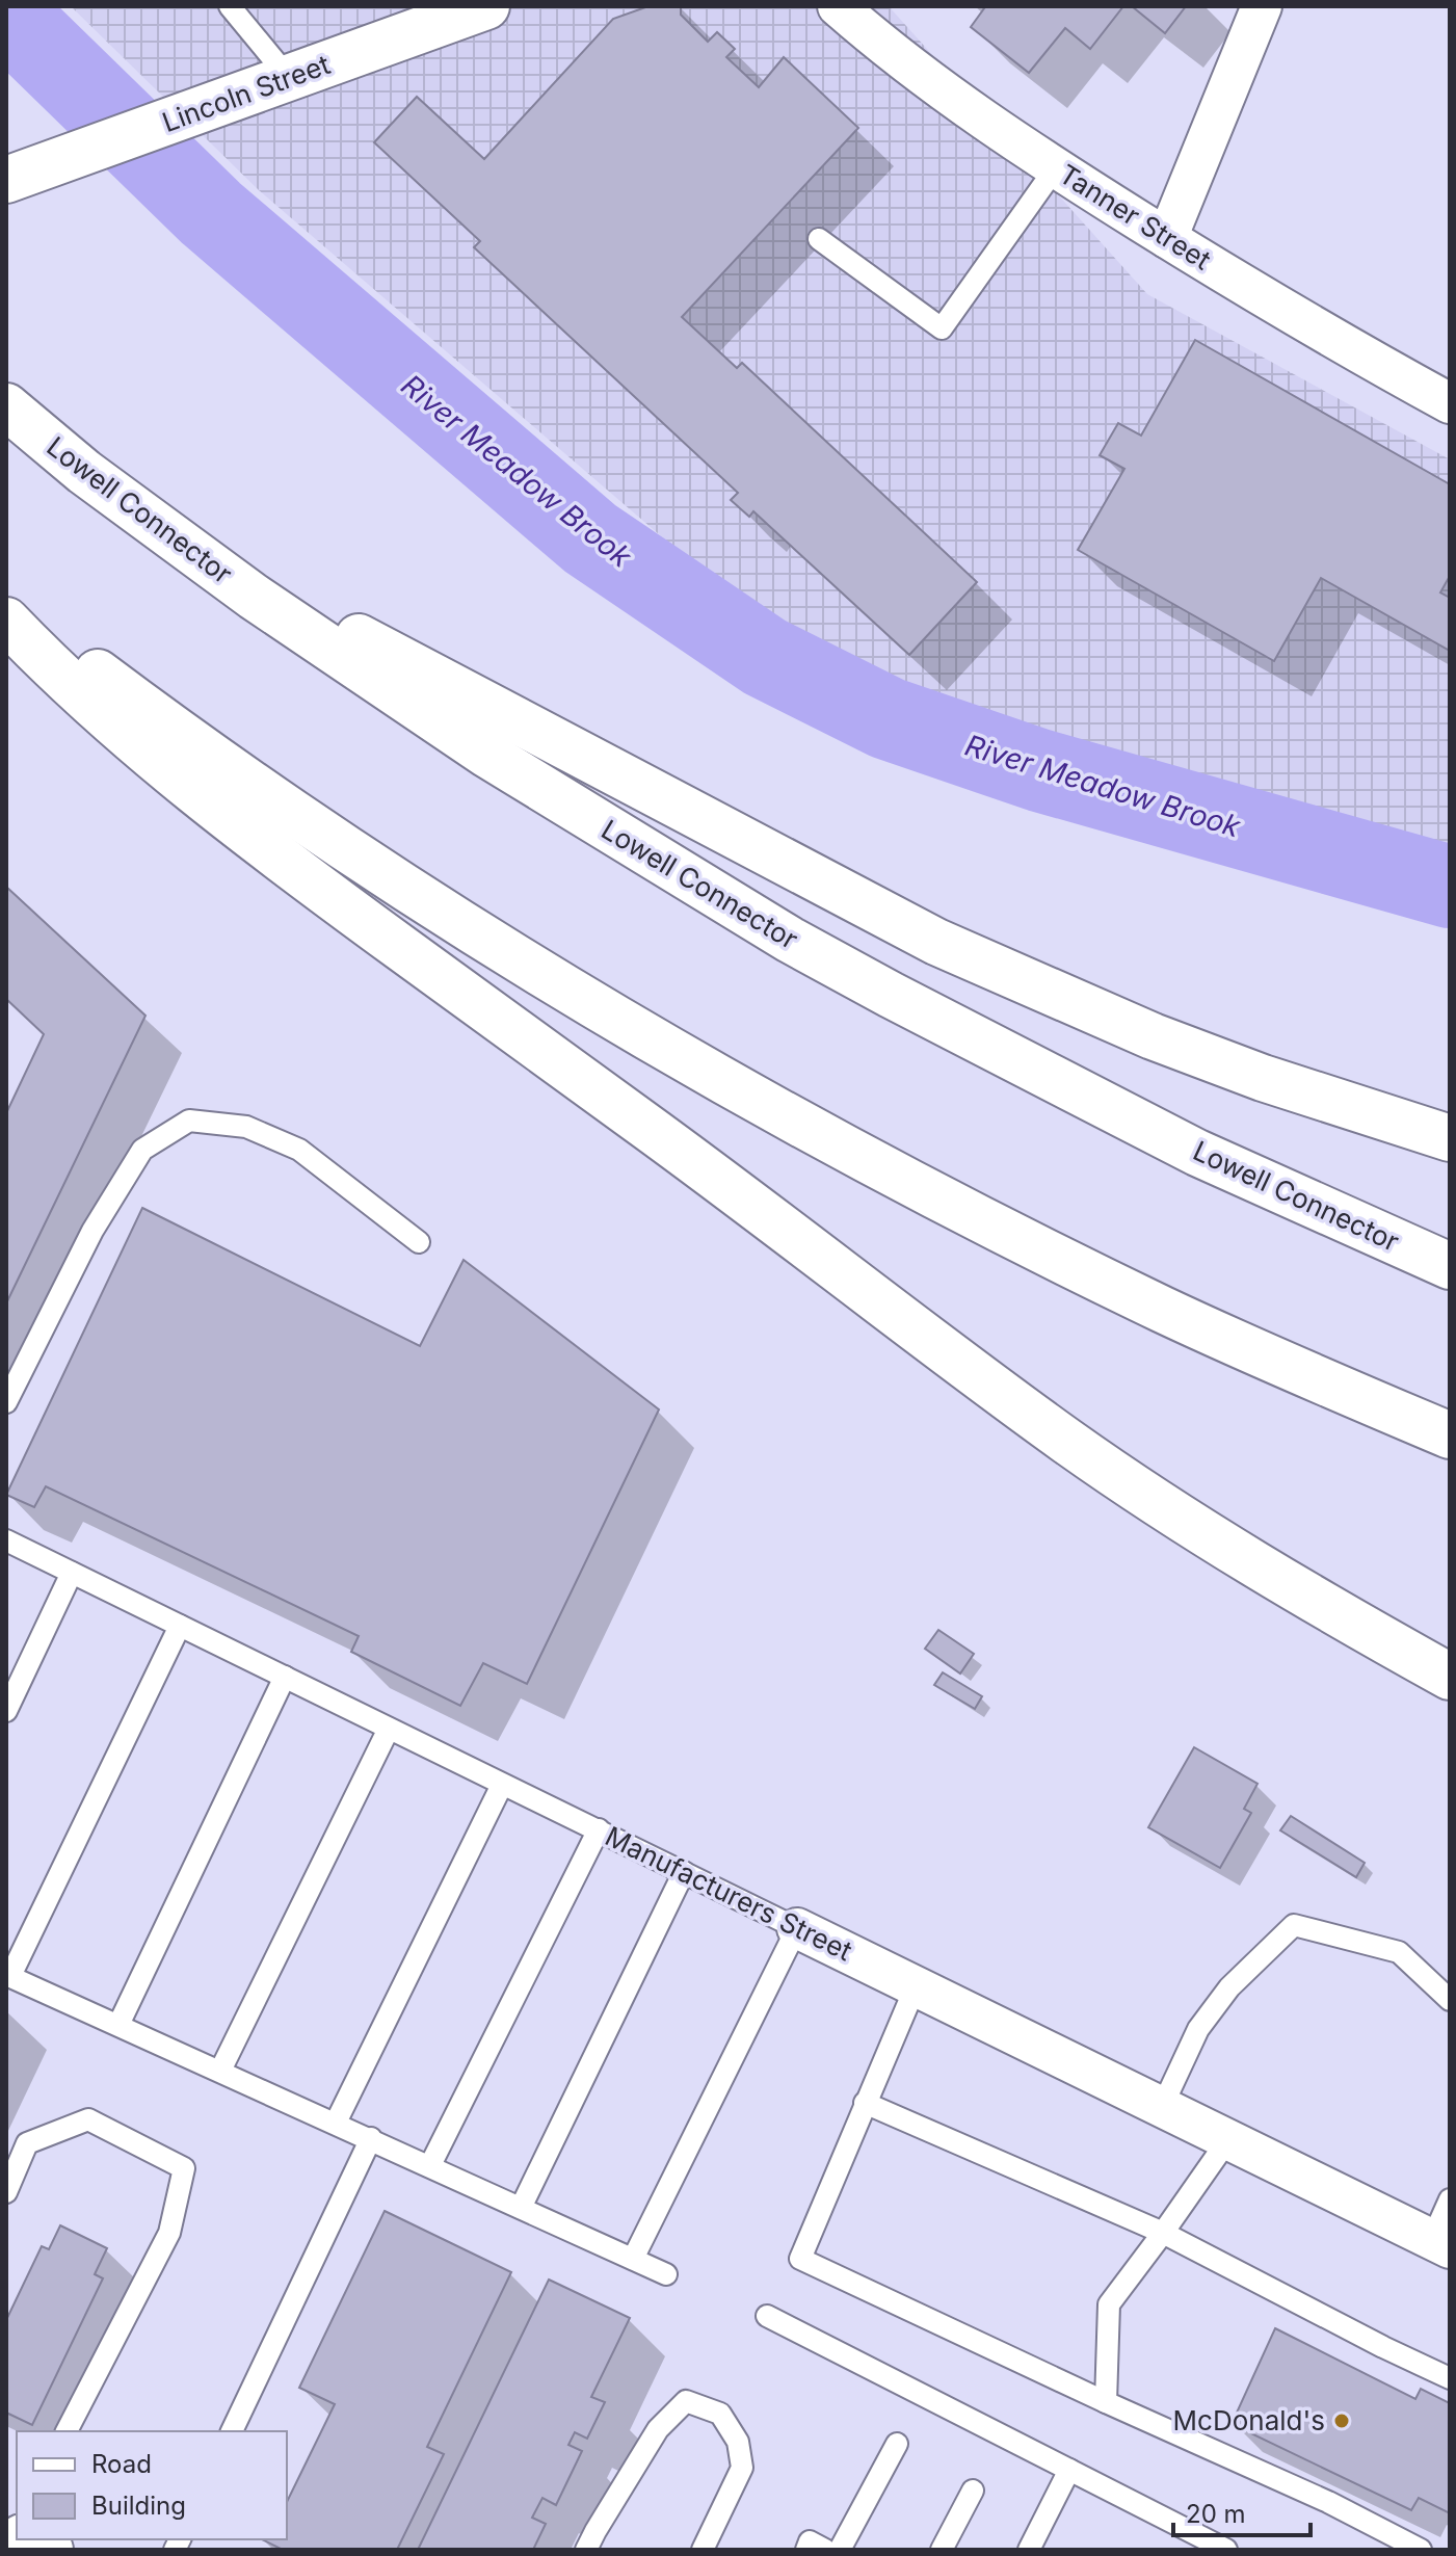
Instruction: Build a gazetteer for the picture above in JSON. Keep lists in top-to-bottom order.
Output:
{
  "streets": {
    "main road": ["Lincoln Street", "Lowell Connector"],
    "street": ["Tanner Street", "Manufacturers Street"]
  },
  "water": ["River Meadow Brook"],
  "places": ["McDonald's"],
  "legend": ["Road", "Building"],
  "scale_bar": "20 m"
}
